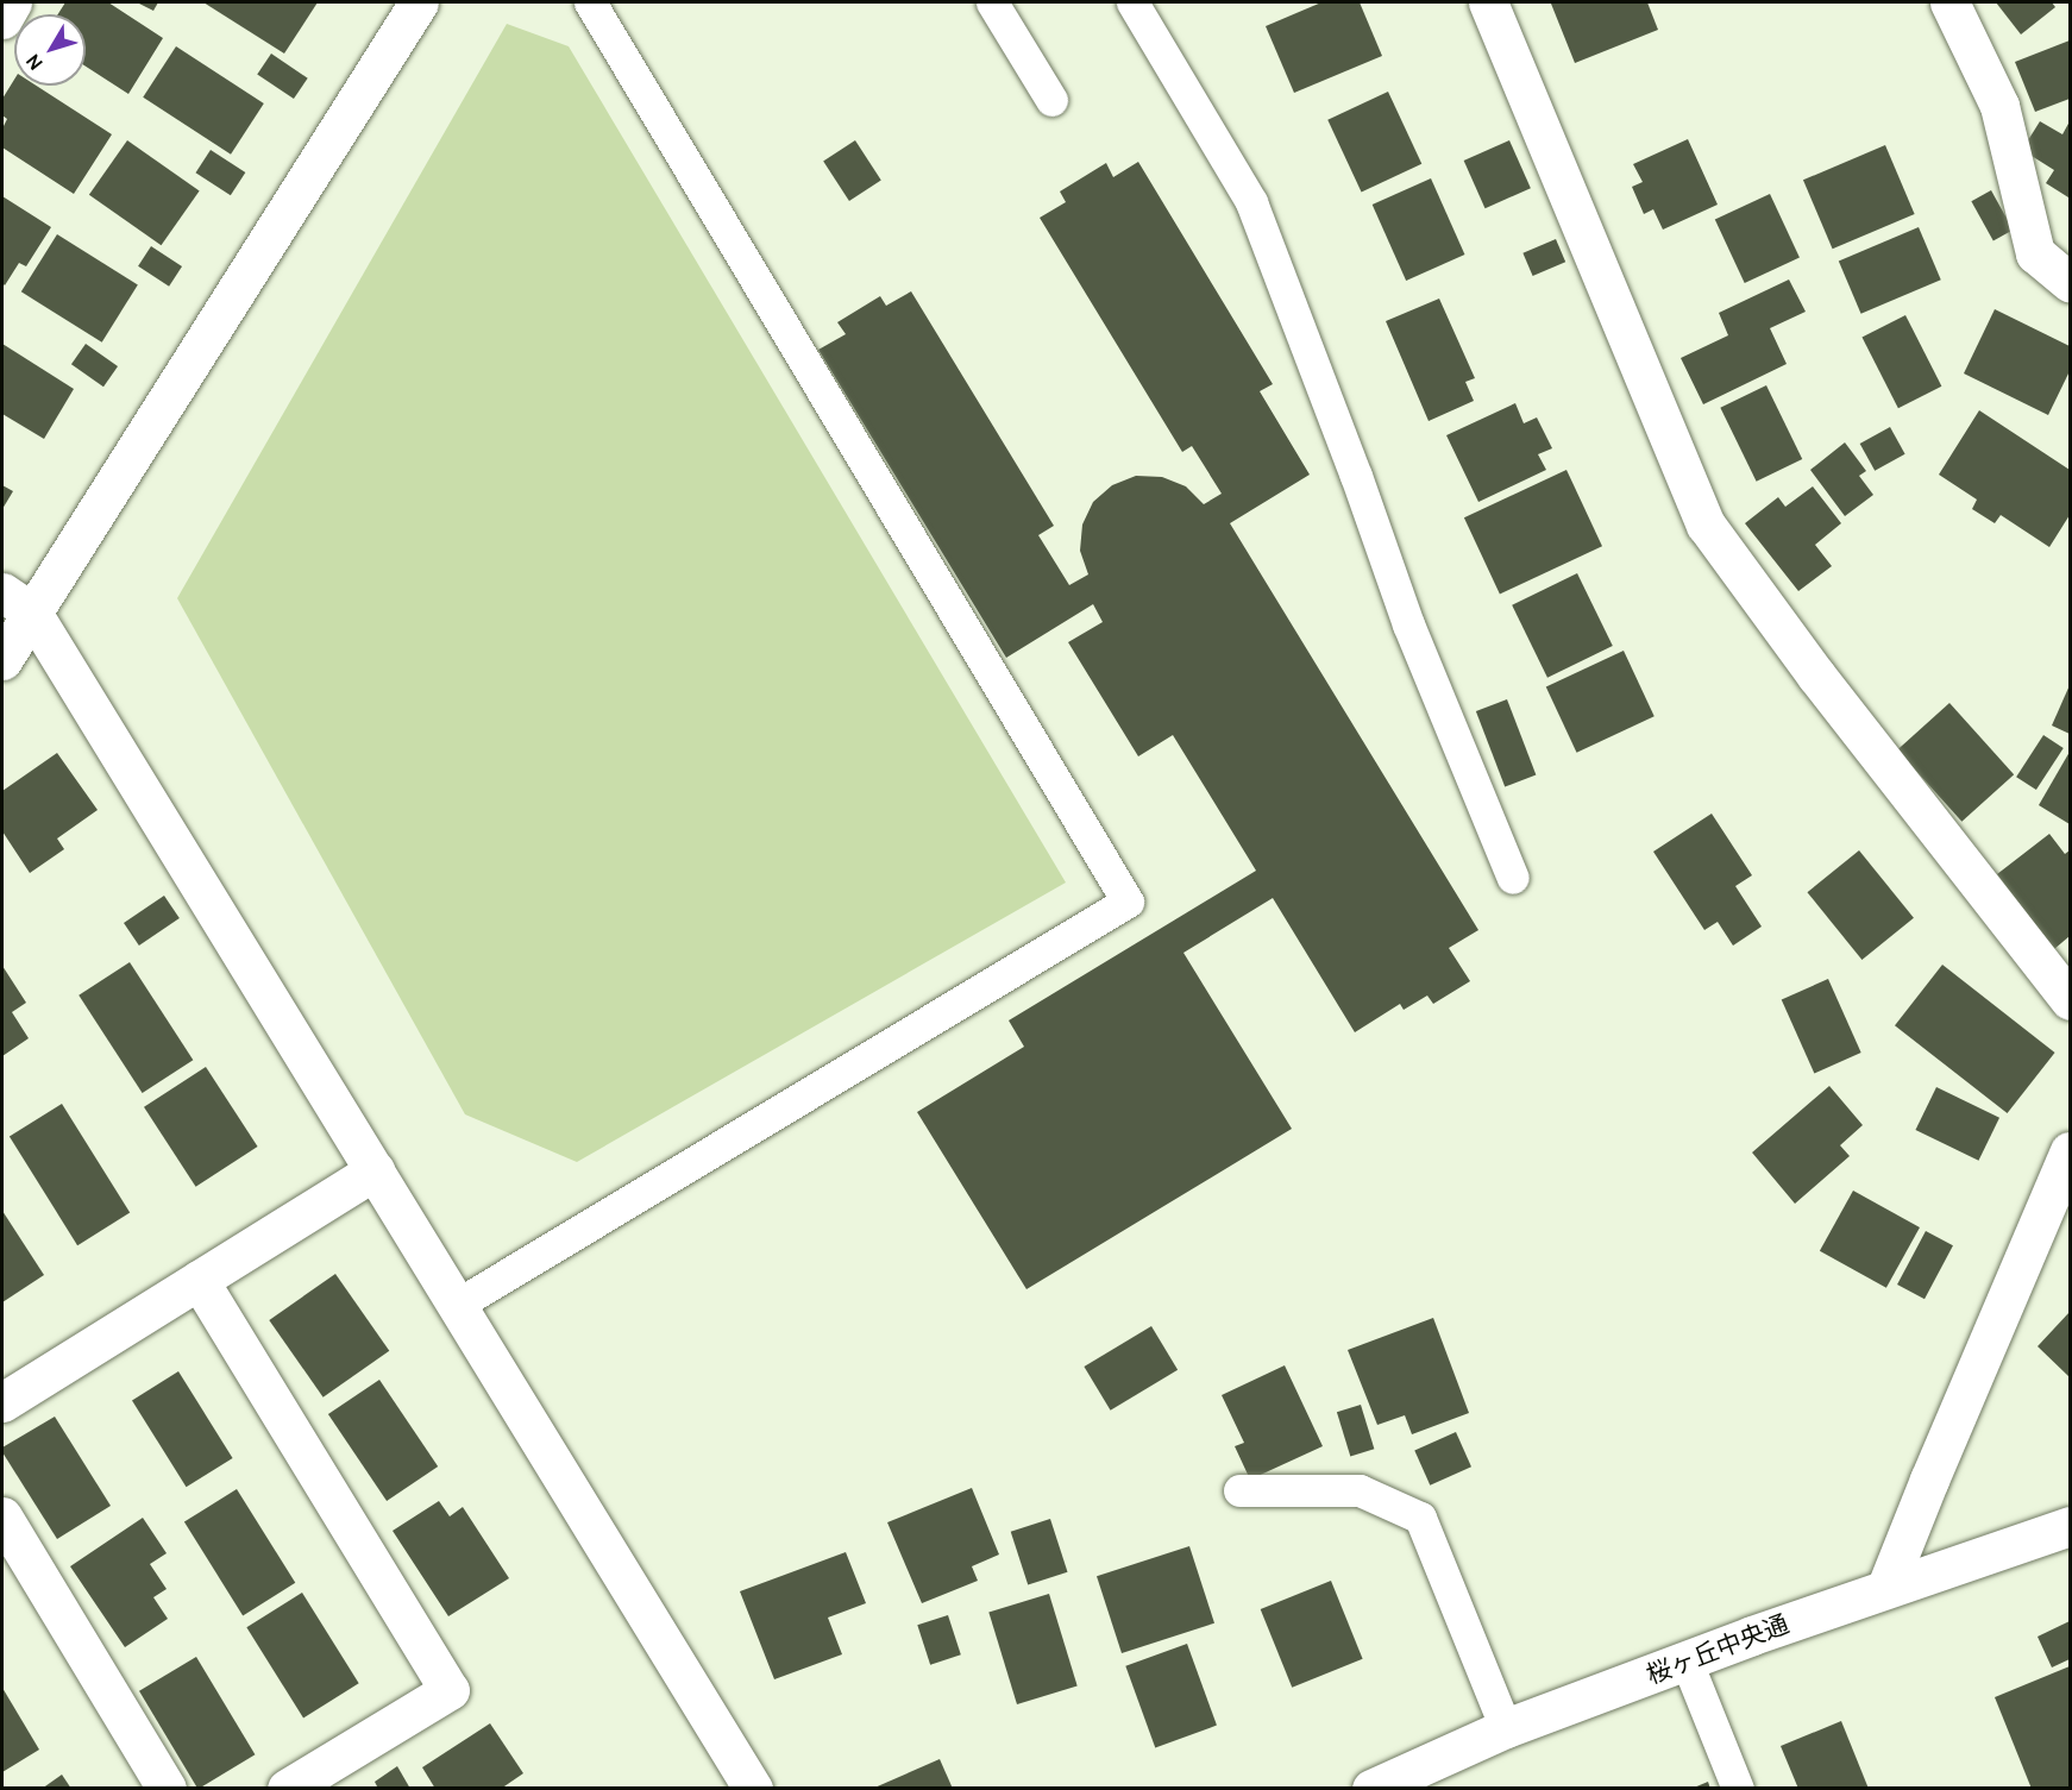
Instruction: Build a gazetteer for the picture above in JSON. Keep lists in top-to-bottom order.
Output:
{
  "streets": {
    "street": ["桜ヶ丘中央通"]
  },
  "north": "bottom left"
}
